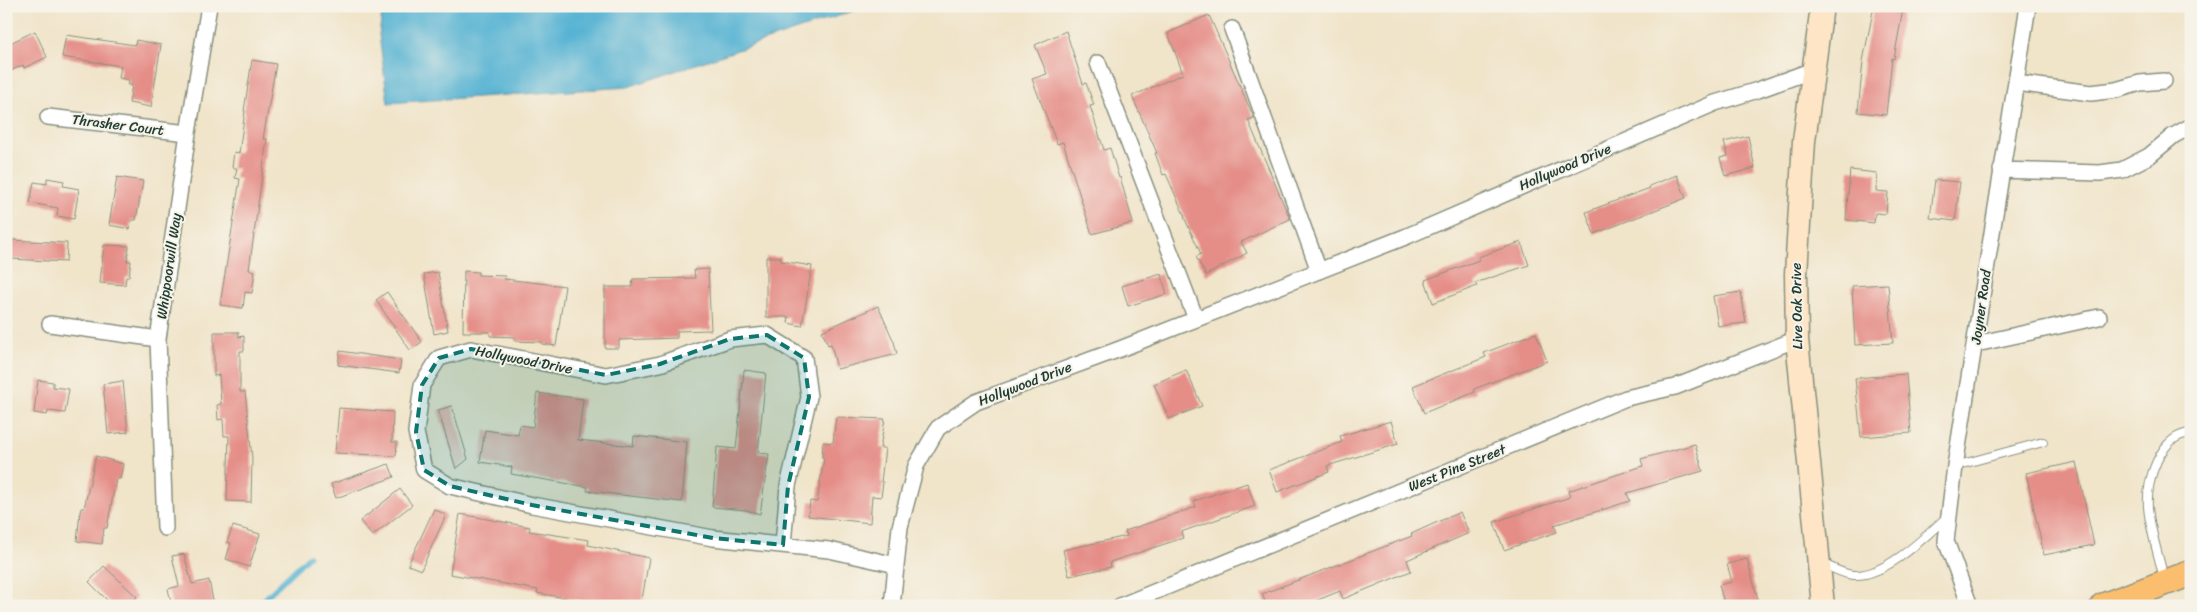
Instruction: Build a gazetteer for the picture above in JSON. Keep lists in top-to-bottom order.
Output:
{
  "streets": {
    "street": [
      "Thrasher Court",
      "Hollywood Drive",
      "Whippoorwill Way",
      "Live Oak Drive",
      "Joyner Road",
      "West Pine Street"
    ]
  },
  "crossings": [
    ["Thrasher Court", "Whippoorwill Way"],
    ["Hollywood Drive", "Live Oak Drive"],
    ["Live Oak Drive", "West Pine Street"]
  ]
}
